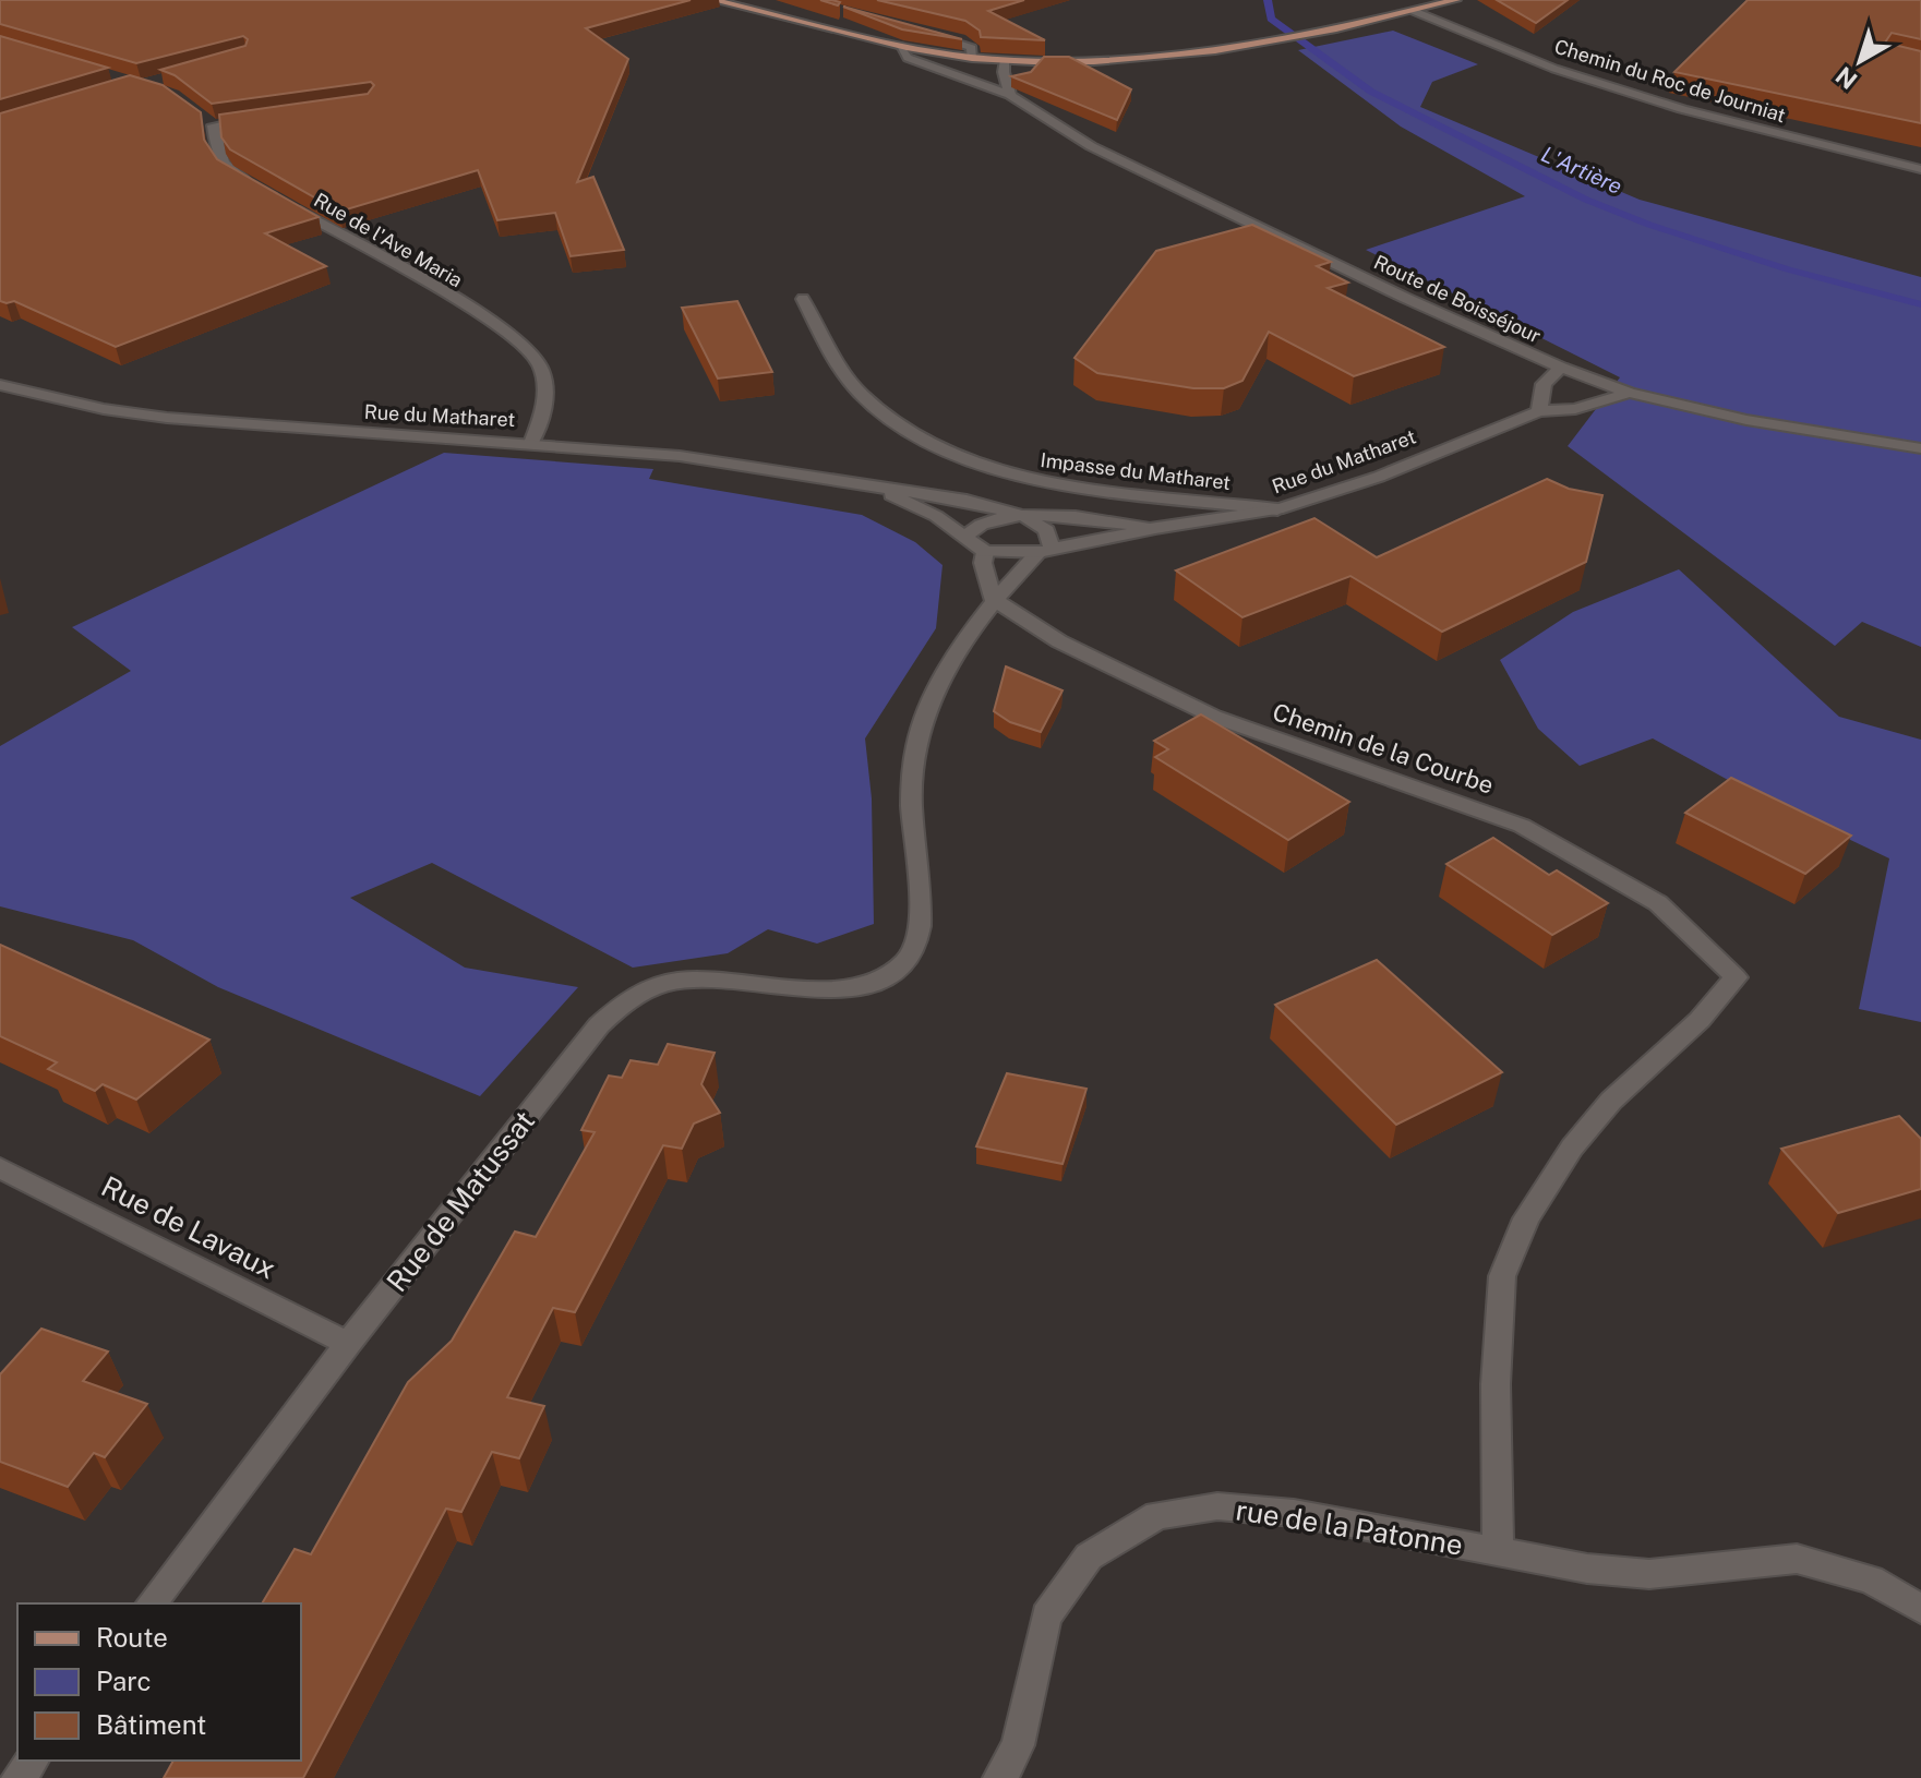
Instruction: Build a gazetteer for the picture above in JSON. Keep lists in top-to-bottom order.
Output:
{
  "streets": {
    "street": [
      "Chemin du Roc de Journiat",
      "Rue de l'Ave Maria",
      "Route de Boisséjour",
      "Rue du Matharet",
      "Impasse du Matharet",
      "Chemin de la Courbe",
      "Rue de Matussat",
      "Rue de Lavaux",
      "rue de la Patonne"
    ]
  },
  "crossings": [
    ["Rue de l'Ave Maria", "Rue du Matharet"],
    ["Route de Boisséjour", "Rue du Matharet"],
    ["Rue du Matharet", "Impasse du Matharet"],
    ["Chemin de la Courbe", "Rue de Matussat"],
    ["Chemin de la Courbe", "rue de la Patonne"],
    ["Rue de Matussat", "Rue de Lavaux"]
  ],
  "water": ["L'Artière"],
  "legend": ["Route", "Parc", "Bâtiment"],
  "north": "bottom left"
}
